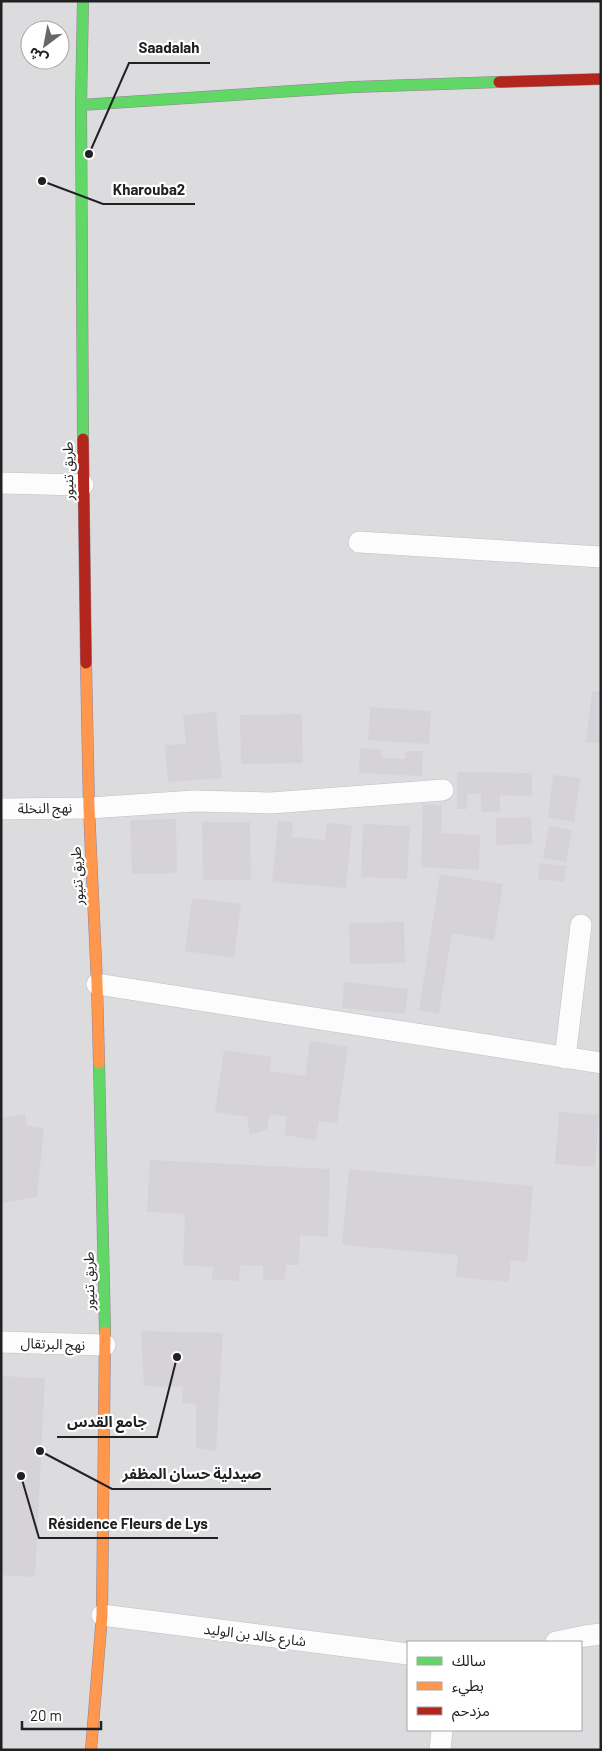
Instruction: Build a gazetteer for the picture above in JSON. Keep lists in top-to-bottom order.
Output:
{
  "streets": {
    "main road": ["طريق تنيور"],
    "street": ["نهج النخلة", "نهج البرتقال", "شارع خالد بن الوليد"]
  },
  "crossings": [
    ["طريق تنيور", "نهج النخلة"],
    ["طريق تنيور", "نهج البرتقال"],
    ["طريق تنيور", "شارع خالد بن الوليد"]
  ],
  "places": [
    "Saadalah",
    "Kharouba2",
    "جامع القدس",
    "صيدلية حسان المظفر",
    "Résidence Fleurs de Lys"
  ],
  "legend": ["سالك", "بطيء", "مزدحم"],
  "scale_bar": "20 m",
  "north": "bottom left"
}
